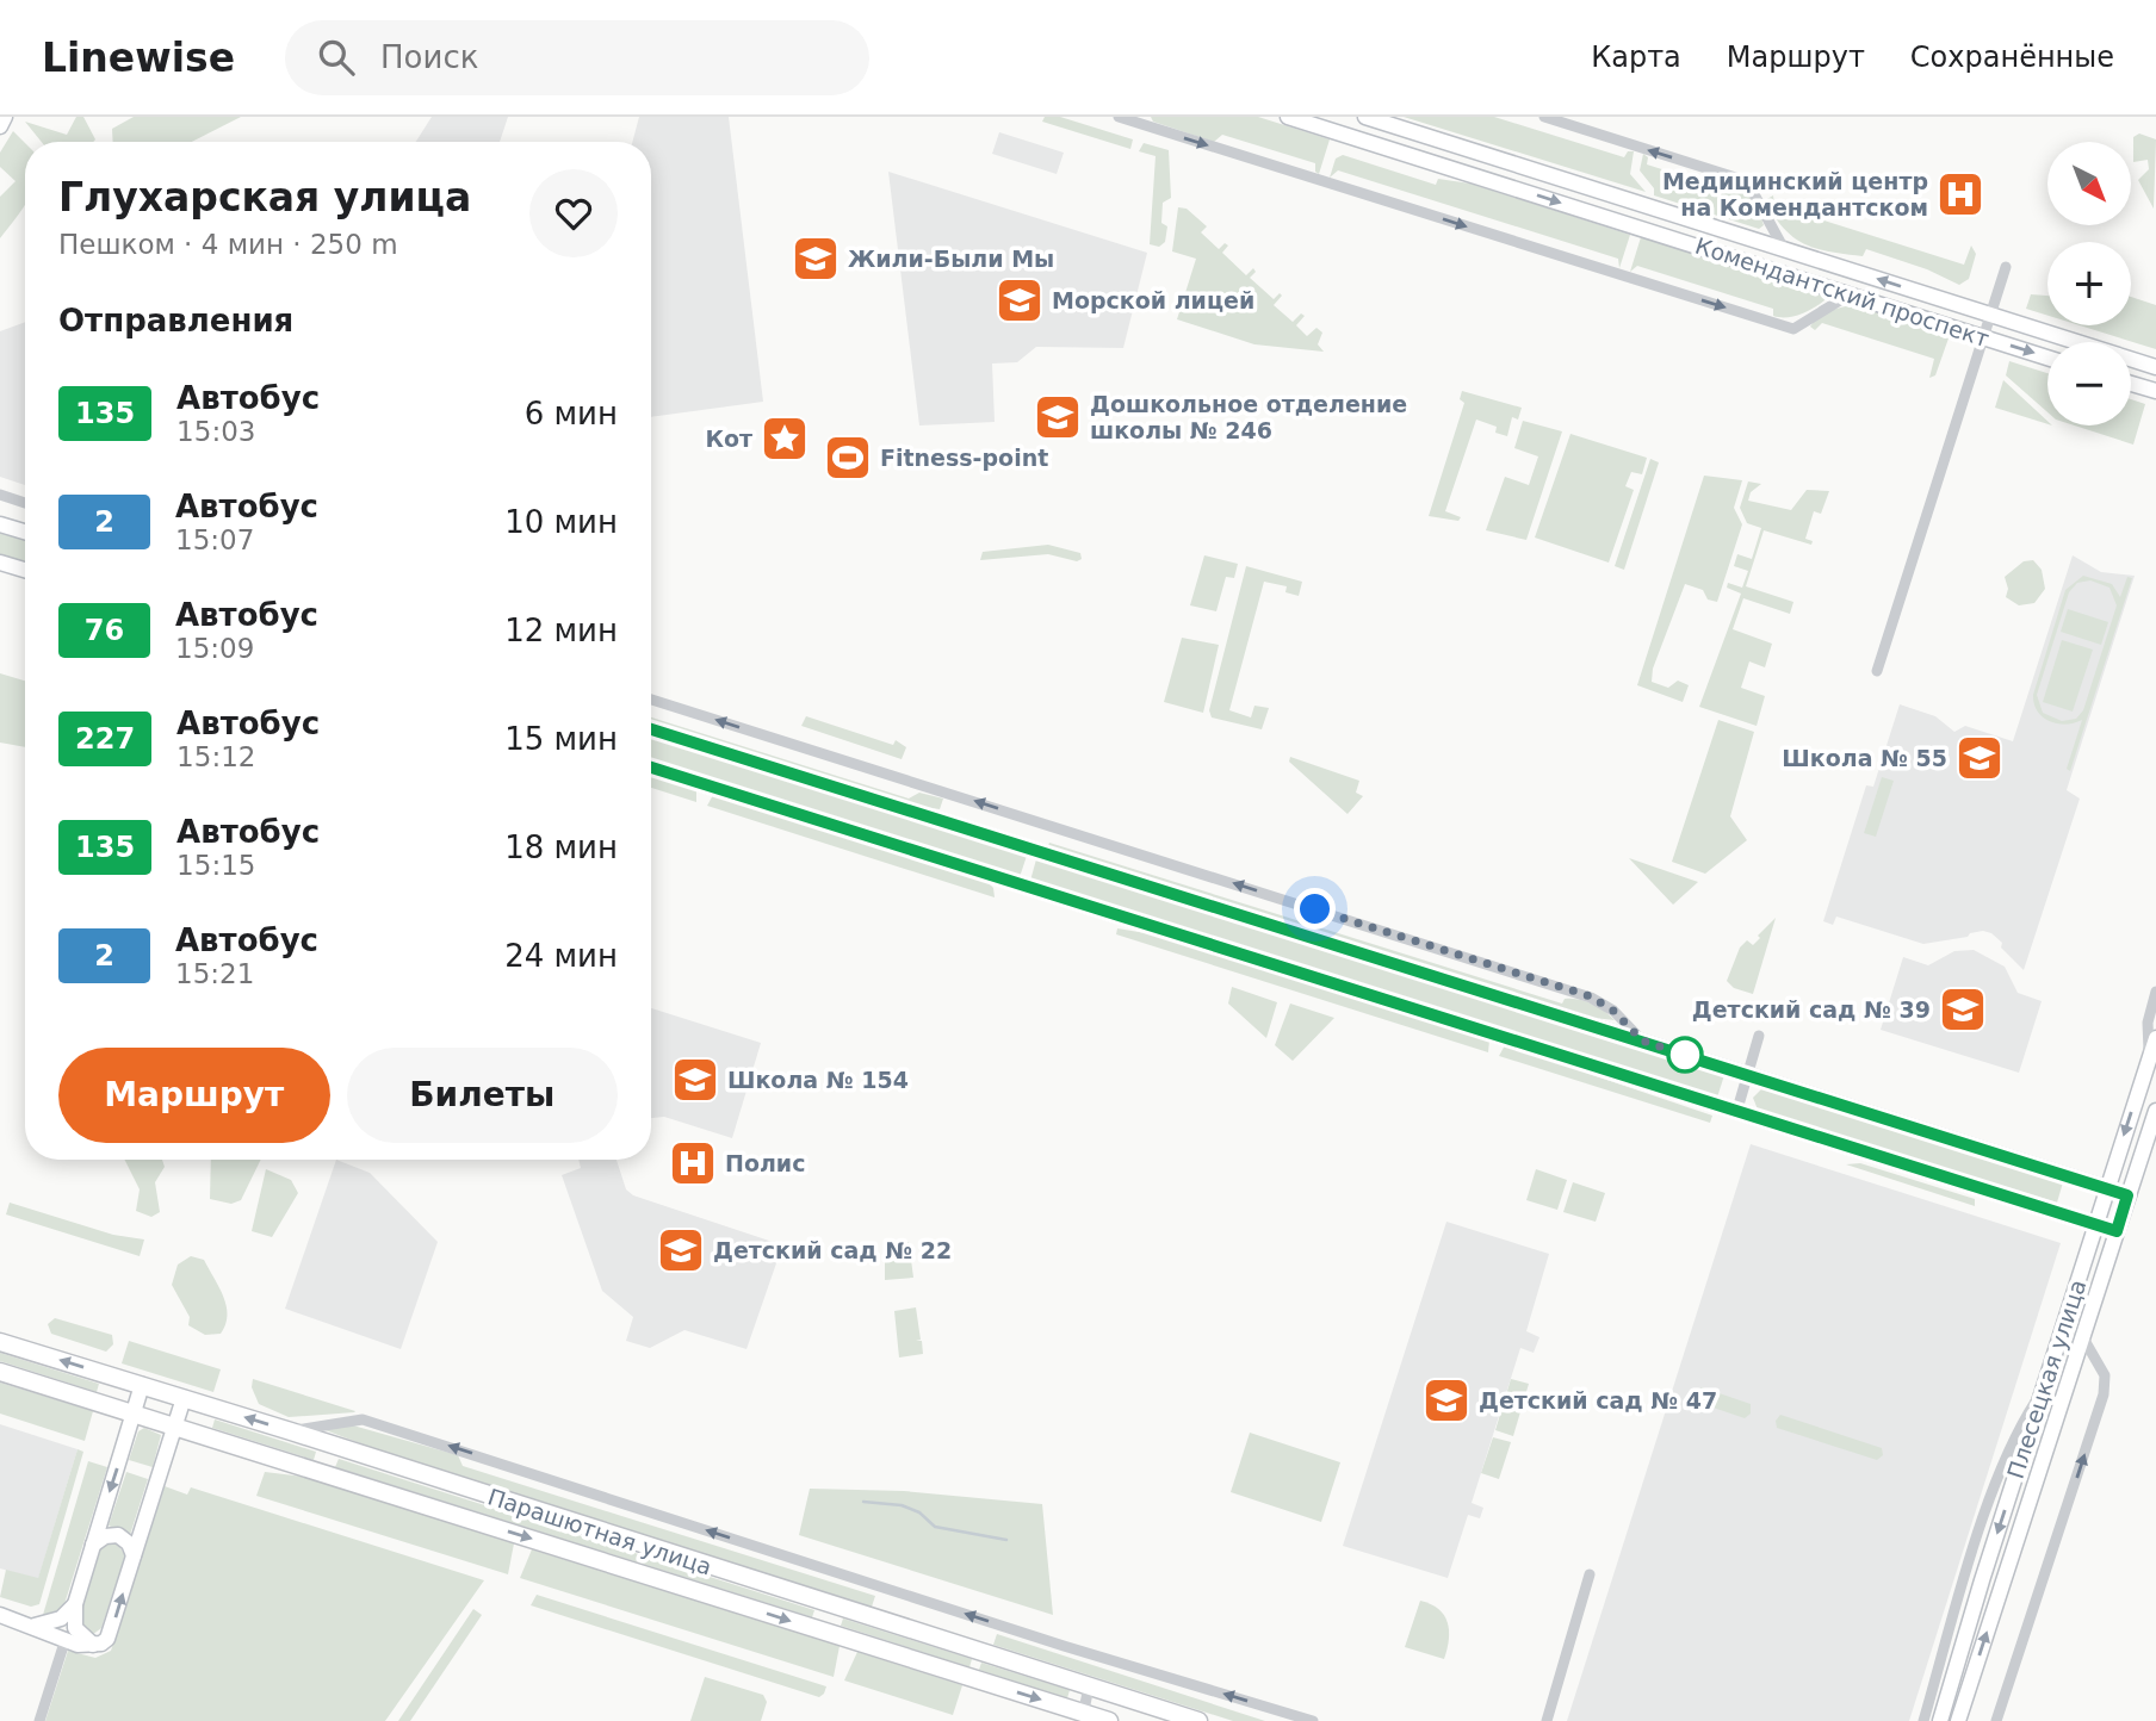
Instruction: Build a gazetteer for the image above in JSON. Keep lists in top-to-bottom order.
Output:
{
  "streets": {
    "main road": ["Парашютная улица"],
    "street": ["Комендантский проспект", "Плесецкая улица"]
  },
  "places": {
    "hospital": ["Медицинский центр на Комендантском", "Полис"],
    "school or university": [
      "Жили-Были Мы",
      "Морской лицей",
      "Дошкольное отделение школы № 246",
      "Школа № 55",
      "Детский сад № 39",
      "Школа № 154",
      "Детский сад № 22",
      "Детский сад № 47"
    ],
    "place": ["Кот"],
    "sports": ["Fitness-point"]
  },
  "lines": ["bus line 135"],
  "north": "bottom right",
  "page": {
    "header": "Linewise",
    "search": "Поиск",
    "nav": ["Карта", "Маршрут", "Сохранённые"],
    "map_buttons": ["+", "−"],
    "heading": [
      ["Глухарская улица", "Пешком · 4 мин · 250 m"],
      "Отправления"
    ],
    "list": [
      {
        "mark": "135",
        "name": "Автобус",
        "note": "15:03",
        "value": "6 мин"
      },
      {
        "mark": "2",
        "name": "Автобус",
        "note": "15:07",
        "value": "10 мин"
      },
      {
        "mark": "76",
        "name": "Автобус",
        "note": "15:09",
        "value": "12 мин"
      },
      {
        "mark": "227",
        "name": "Автобус",
        "note": "15:12",
        "value": "15 мин"
      },
      {
        "mark": "135",
        "name": "Автобус",
        "note": "15:15",
        "value": "18 мин"
      },
      {
        "mark": "2",
        "name": "Автобус",
        "note": "15:21",
        "value": "24 мин"
      }
    ],
    "buttons": ["Маршрут", "Билеты"]
  }
}
